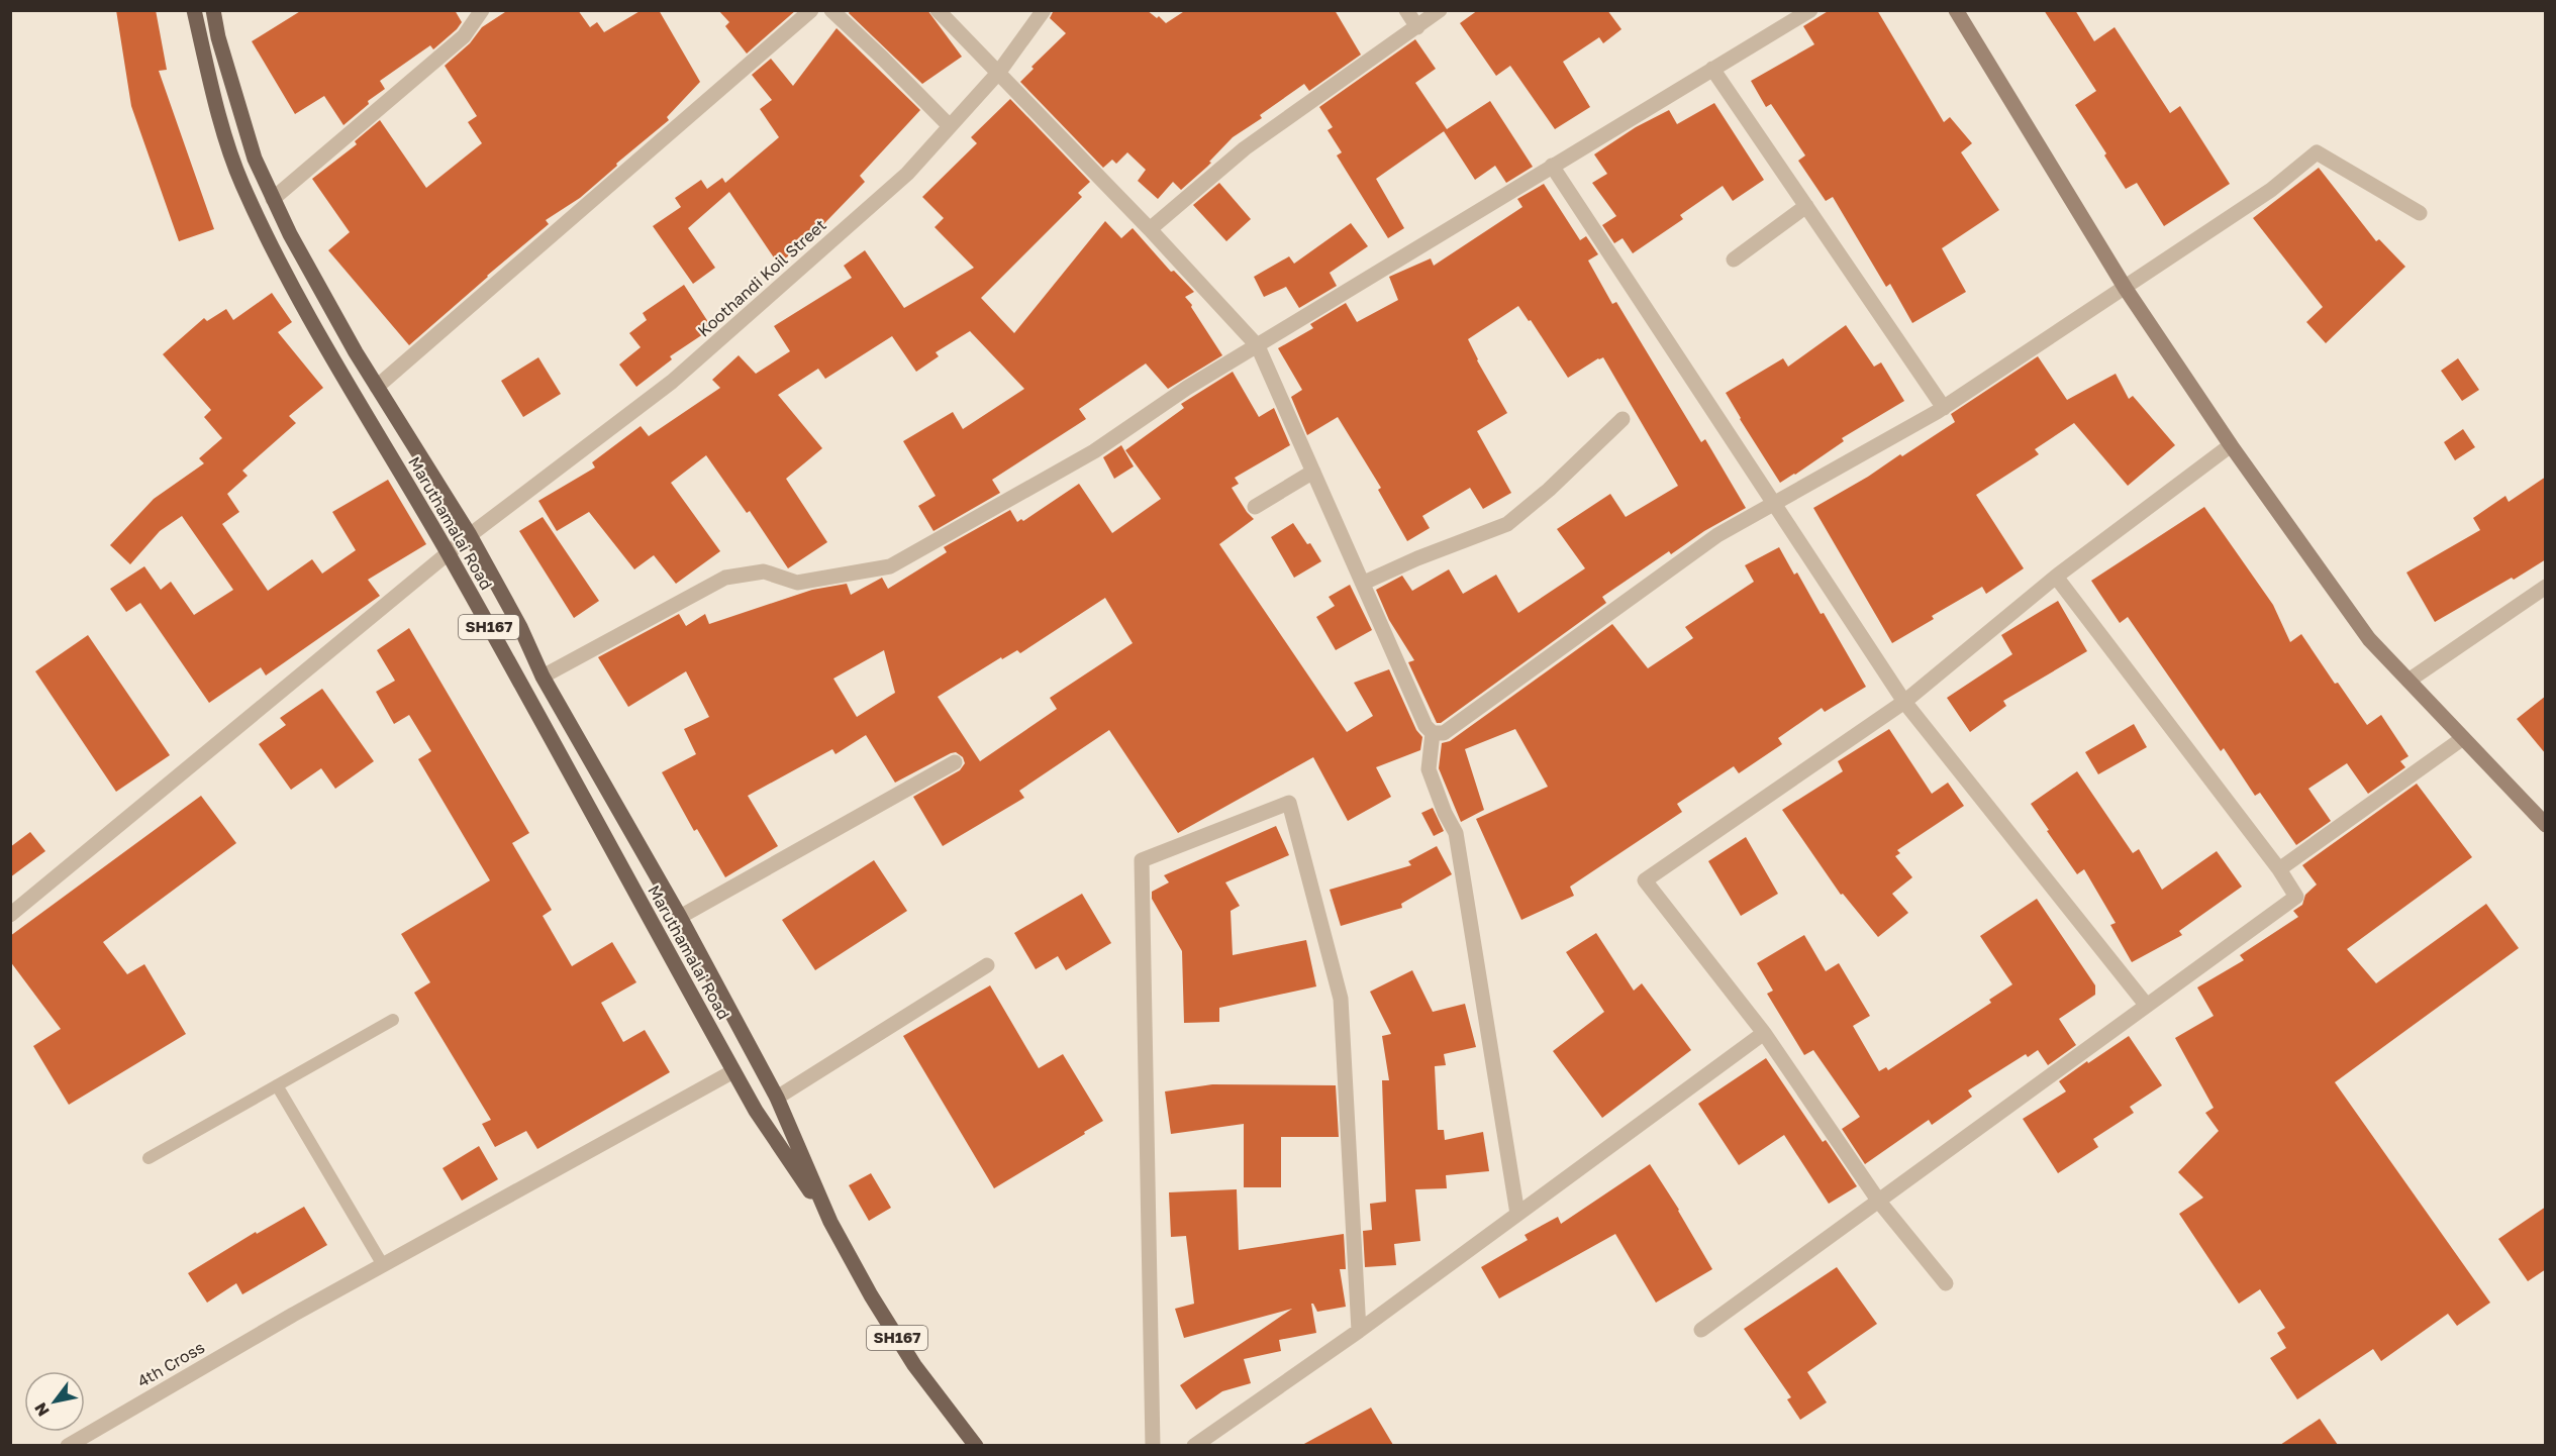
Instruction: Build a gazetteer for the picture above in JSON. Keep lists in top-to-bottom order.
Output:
{
  "streets": {
    "main road": ["Maruthamalai Road", "SH167"],
    "street": ["Koothandi Koil Street", "4th Cross"]
  },
  "crossings": [
    ["Koothandi Koil Street", "Maruthamalai Road"],
    ["Maruthamalai Road", "4th Cross"]
  ],
  "north": "bottom left"
}
